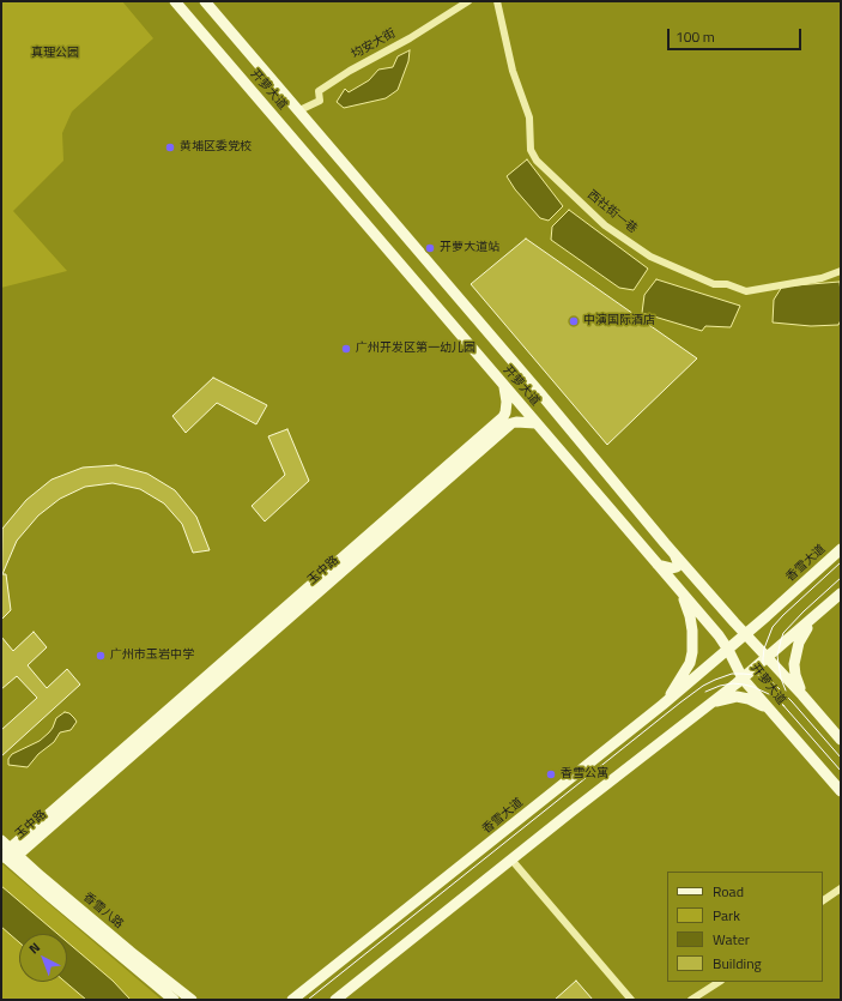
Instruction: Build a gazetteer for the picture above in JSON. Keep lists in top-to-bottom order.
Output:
{
  "streets": {
    "main road": [
      "开萝大道",
      "香雪大道",
      "玉中路",
      "香雪八路"
    ],
    "street": ["均安大街", "西社街一巷"]
  },
  "crossings": [
    ["均安大街", "开萝大道"],
    ["开萝大道", "香雪大道"],
    ["开萝大道", "玉中路"],
    ["玉中路", "香雪八路"]
  ],
  "parks": ["真理公园"],
  "places": [
    "黄埔区委党校",
    "开萝大道站",
    "中演国际酒店",
    "广州开发区第一幼儿园",
    "广州市玉岩中学",
    "香雪公寓"
  ],
  "legend": [
    "Road",
    "Park",
    "Water",
    "Building"
  ],
  "scale_bar": "100 m",
  "north": "top left"
}
